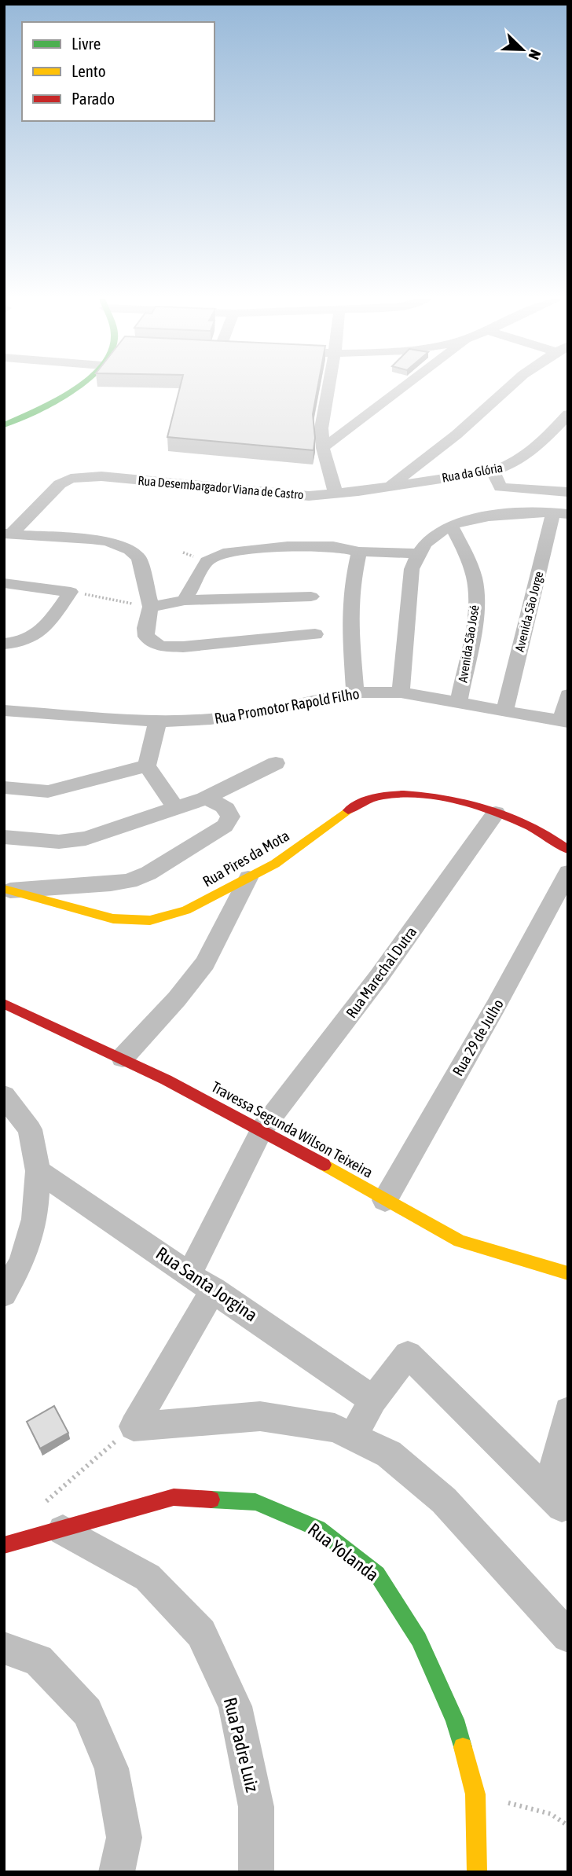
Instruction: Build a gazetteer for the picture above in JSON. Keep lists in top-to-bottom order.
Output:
{
  "streets": {
    "street": [
      "Rua da Glória",
      "Rua Desembargador Viana de Castro",
      "Avenida São Jorge",
      "Avenida São José",
      "Rua Promotor Rapold Filho",
      "Rua Pires da Mota",
      "Rua Marechal Dutra",
      "Rua 29 de Julho",
      "Travessa Segunda Wilson Teixeira",
      "Rua Santa Jorgina",
      "Rua Yolanda",
      "Rua Padre Luiz"
    ]
  },
  "crossings": [
    ["Rua da Glória", "Rua Desembargador Viana de Castro"],
    ["Avenida São Jorge", "Rua Promotor Rapold Filho"],
    ["Avenida São José", "Rua Promotor Rapold Filho"],
    ["Rua Pires da Mota", "Rua Marechal Dutra"],
    ["Rua Marechal Dutra", "Travessa Segunda Wilson Teixeira"],
    ["Rua Marechal Dutra", "Rua Santa Jorgina"],
    ["Rua 29 de Julho", "Travessa Segunda Wilson Teixeira"],
    ["Rua Yolanda", "Rua Padre Luiz"]
  ],
  "legend": ["Livre", "Lento", "Parado"],
  "north": "bottom right"
}
